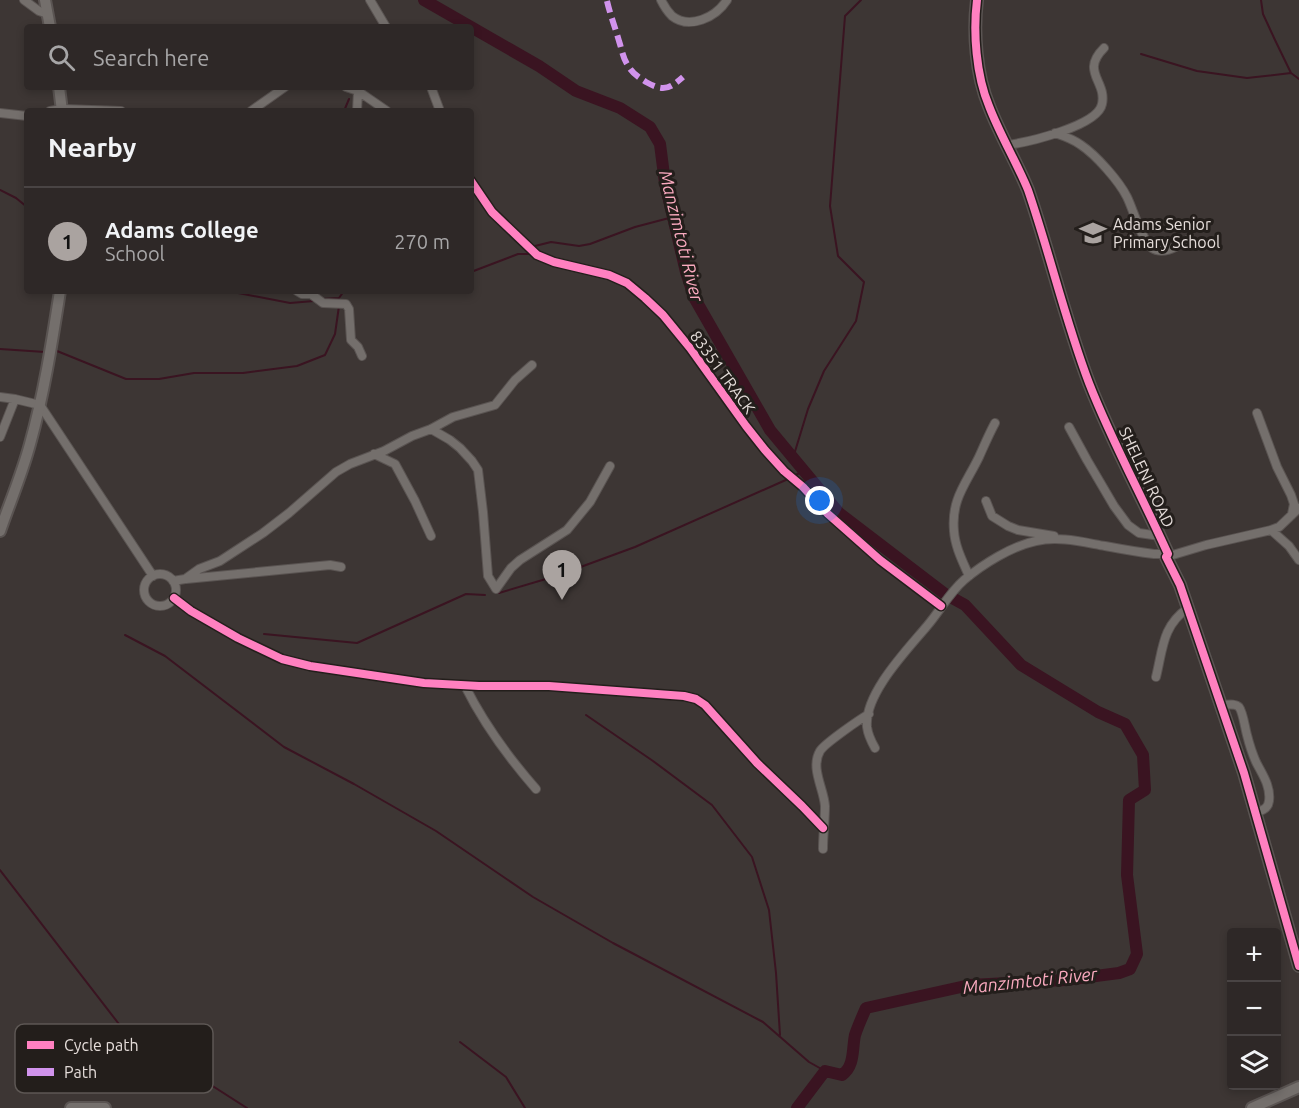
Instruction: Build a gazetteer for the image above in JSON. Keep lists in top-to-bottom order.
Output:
{
  "streets": {
    "street": ["83351 TRACK", "SHELENI ROAD"]
  },
  "water": ["Manzimtoti River"],
  "places": {
    "school or university": ["Adams Senior Primary School"]
  },
  "legend": ["Cycle path", "Path"],
  "page": {
    "search": "Search here",
    "heading": "Nearby",
    "list": [
      {
        "mark": "1",
        "name": "Adams College",
        "note": "School",
        "value": "270 m"
      }
    ],
    "pins": "1",
    "map_buttons": ["+", "−"]
  }
}
